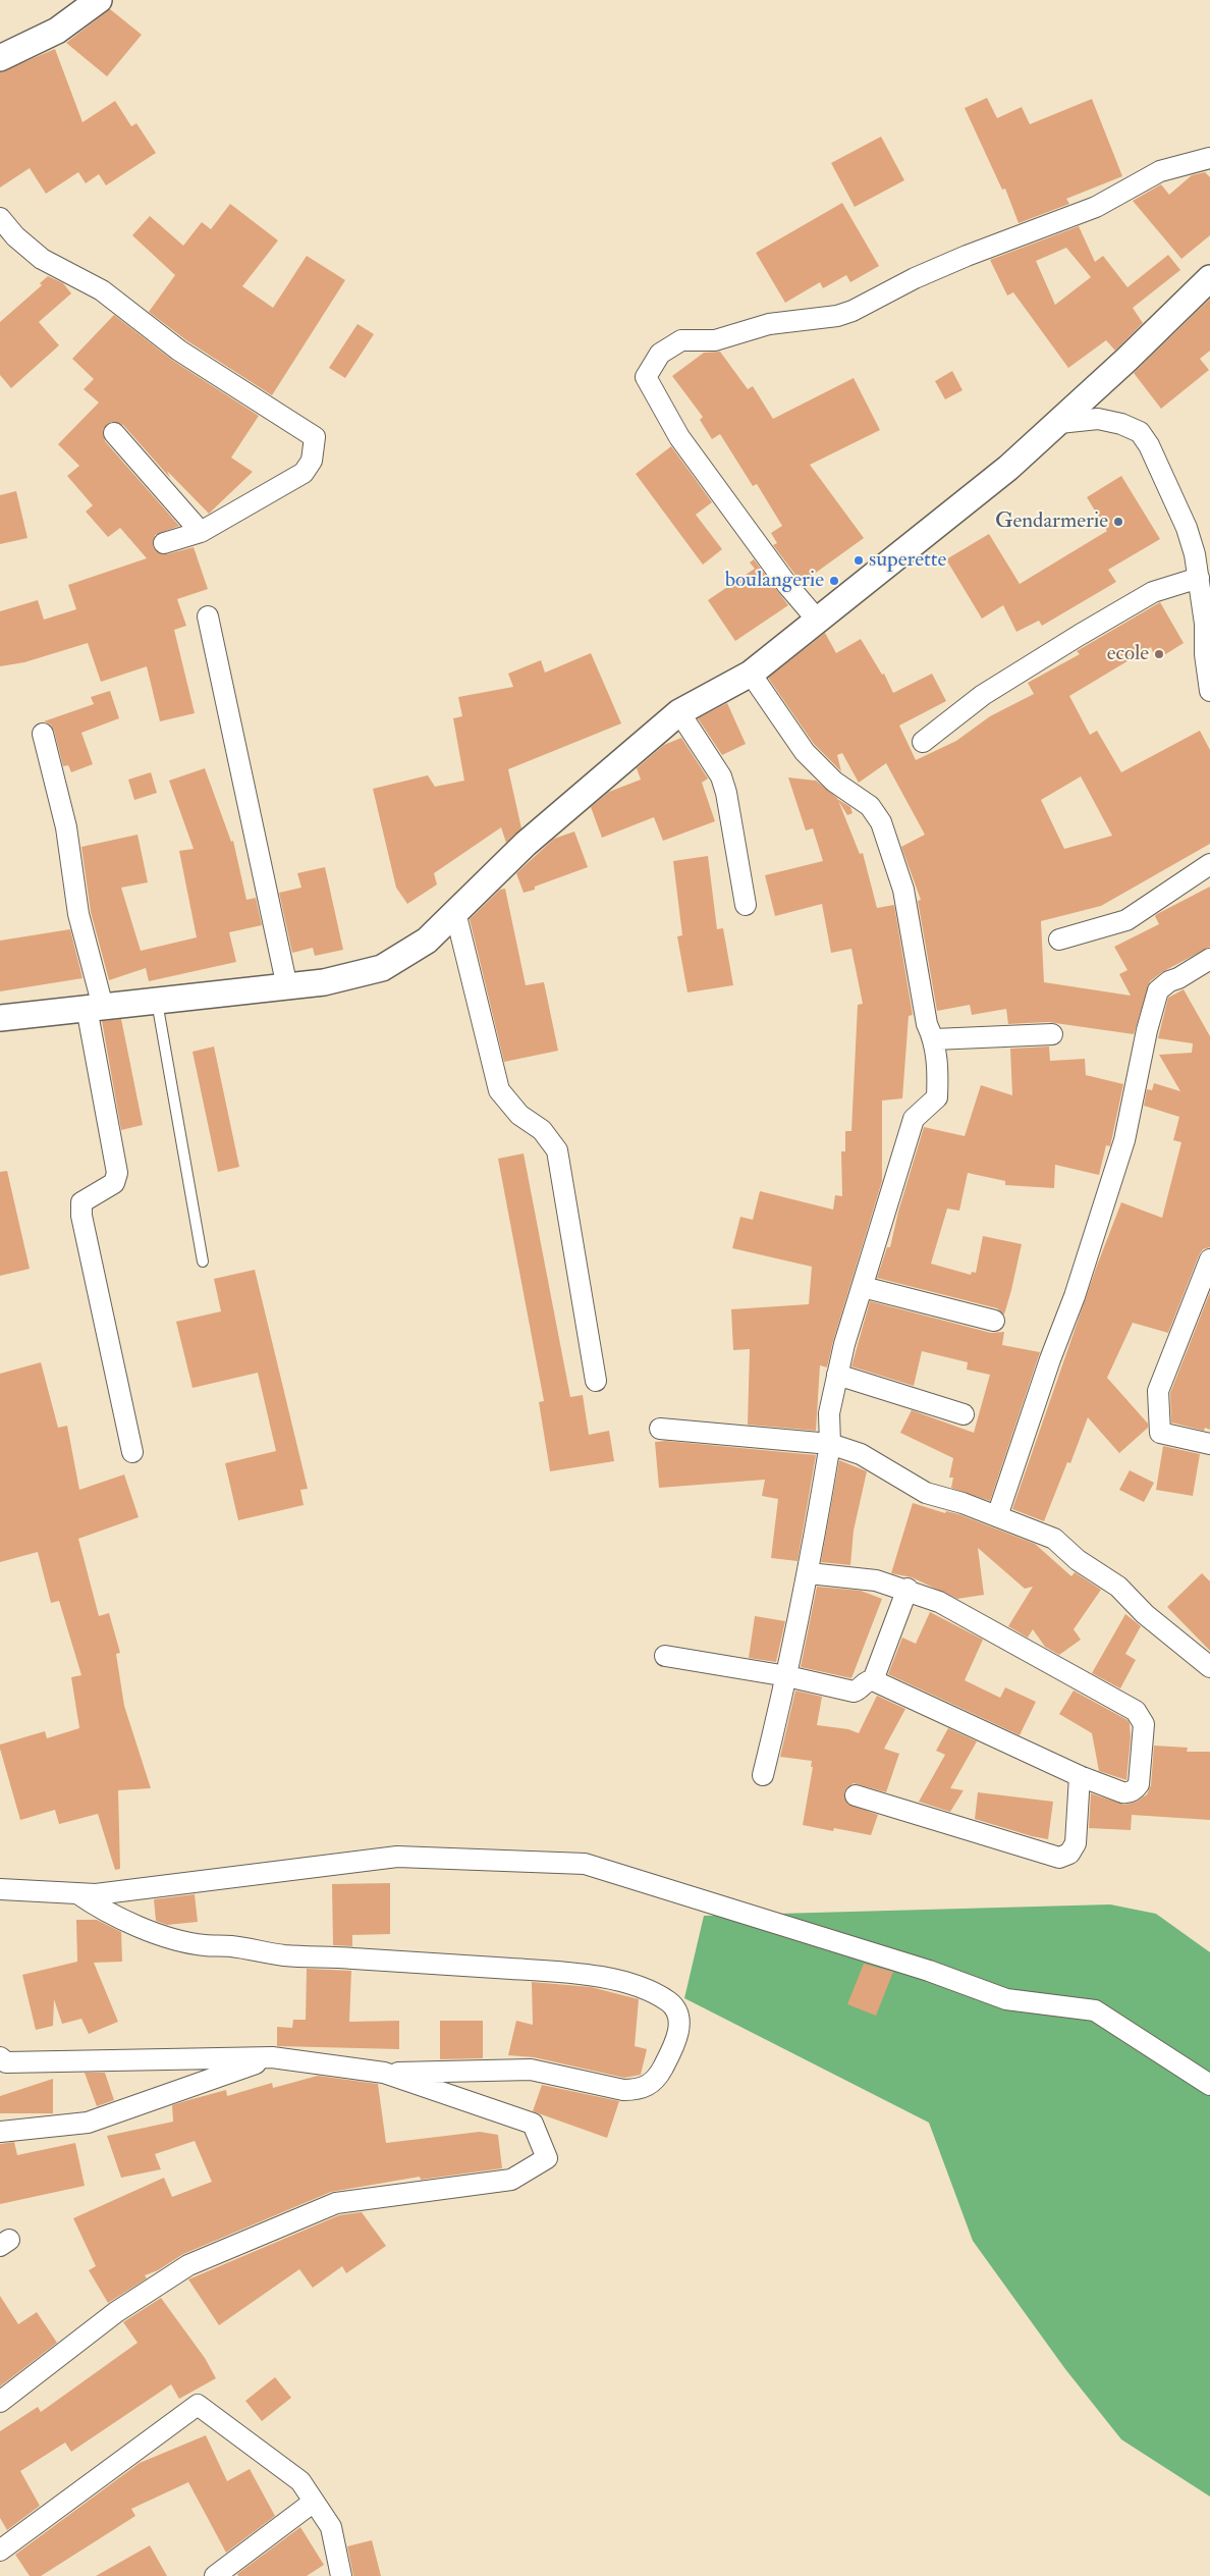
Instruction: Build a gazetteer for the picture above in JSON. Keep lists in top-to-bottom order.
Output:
{
  "places": [
    "Gendarmerie",
    "superette",
    "boulangerie",
    "ecole"
  ]
}
